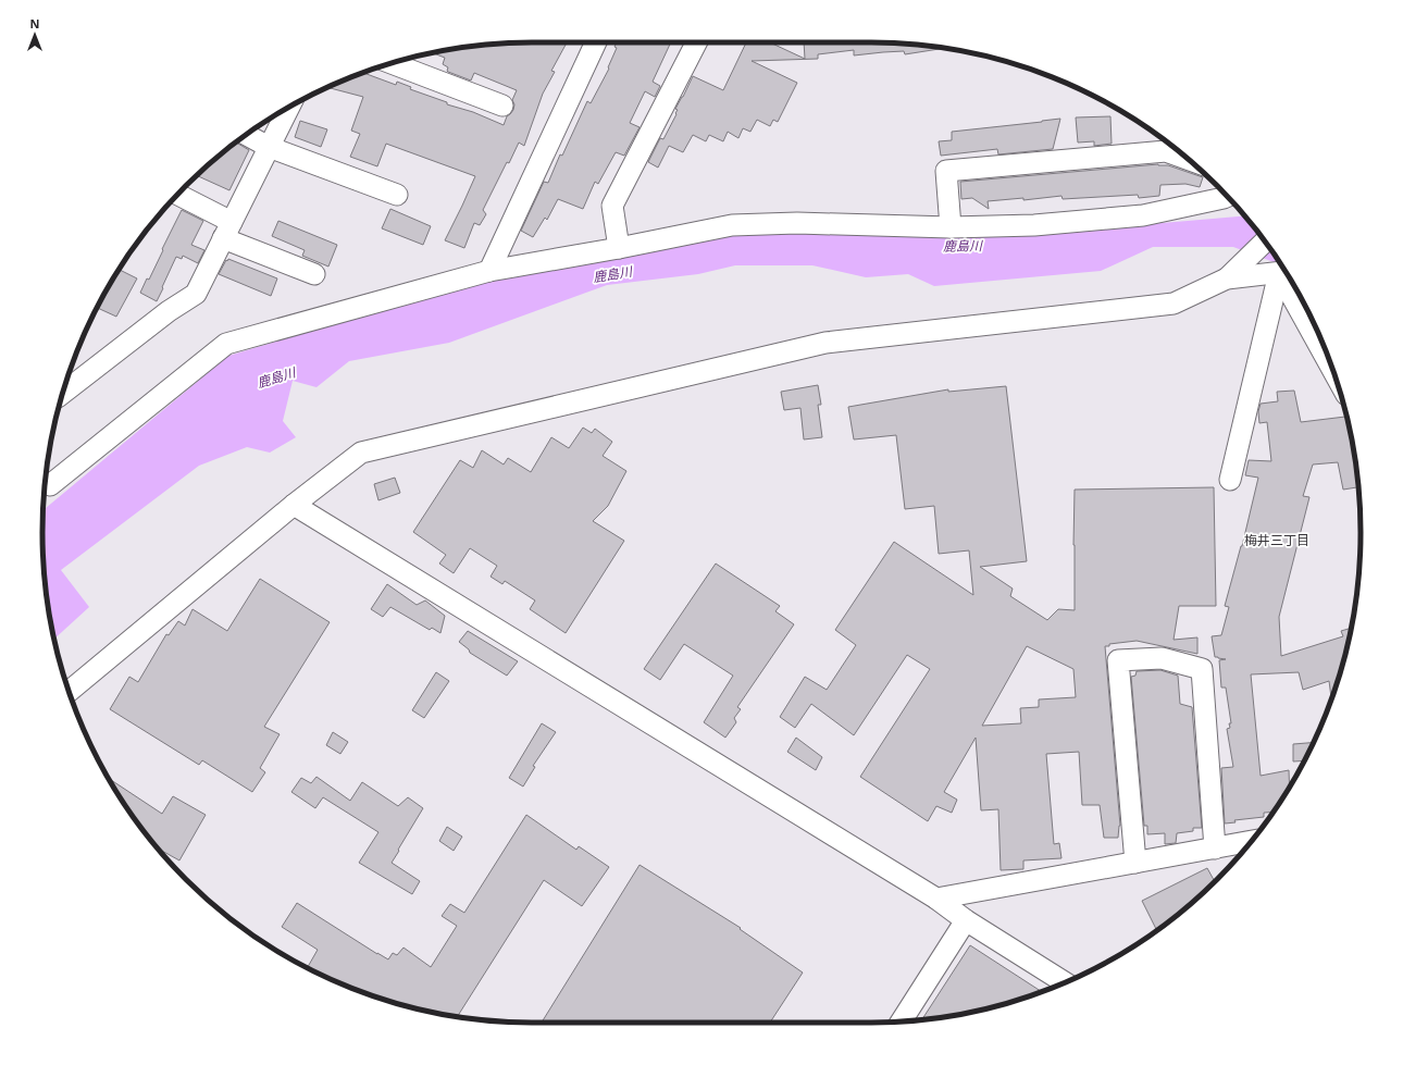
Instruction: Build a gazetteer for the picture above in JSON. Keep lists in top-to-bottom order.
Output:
{
  "districts": ["梅井三丁目"],
  "water": ["鹿島川"],
  "north": "top"
}
